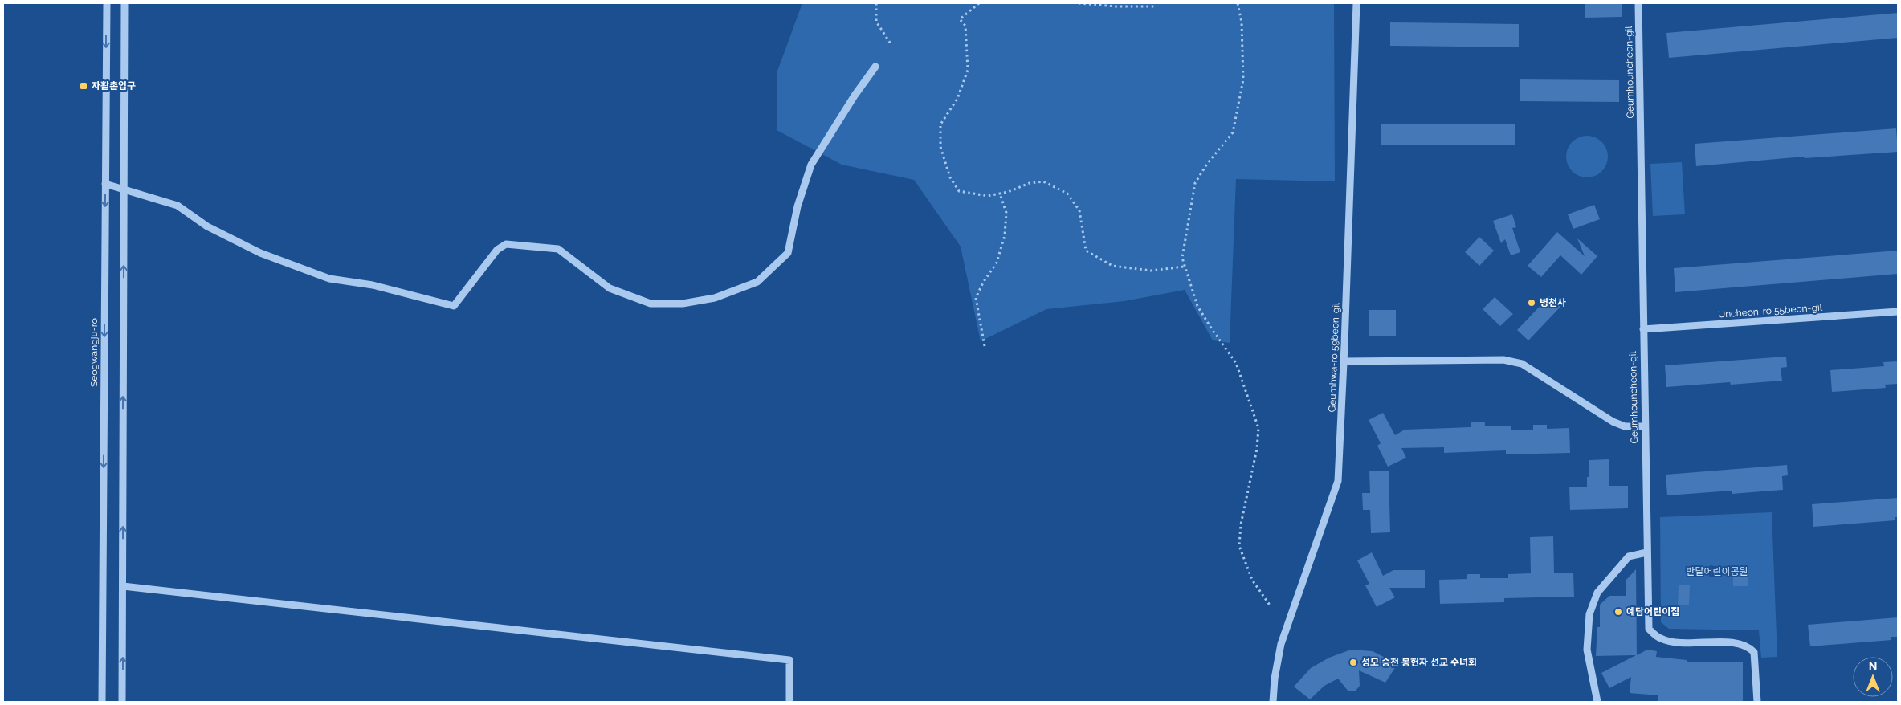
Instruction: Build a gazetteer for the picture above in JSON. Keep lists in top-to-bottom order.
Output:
{
  "streets": {
    "street": [
      "Geumhouncheon-gil",
      "Uncheon-ro 55beon-gil",
      "Seogwangju-ro",
      "Geumhwa-ro 59beon-gil"
    ]
  },
  "crossings": [
    ["Geumhouncheon-gil", "Uncheon-ro 55beon-gil"]
  ],
  "parks": ["반달어린이공원"],
  "places": {
    "transit": ["자활촌입구"],
    "other": ["병천사", "예담어린이집", "성모 승천 봉헌자 선교 수녀회"]
  },
  "north": "top"
}
